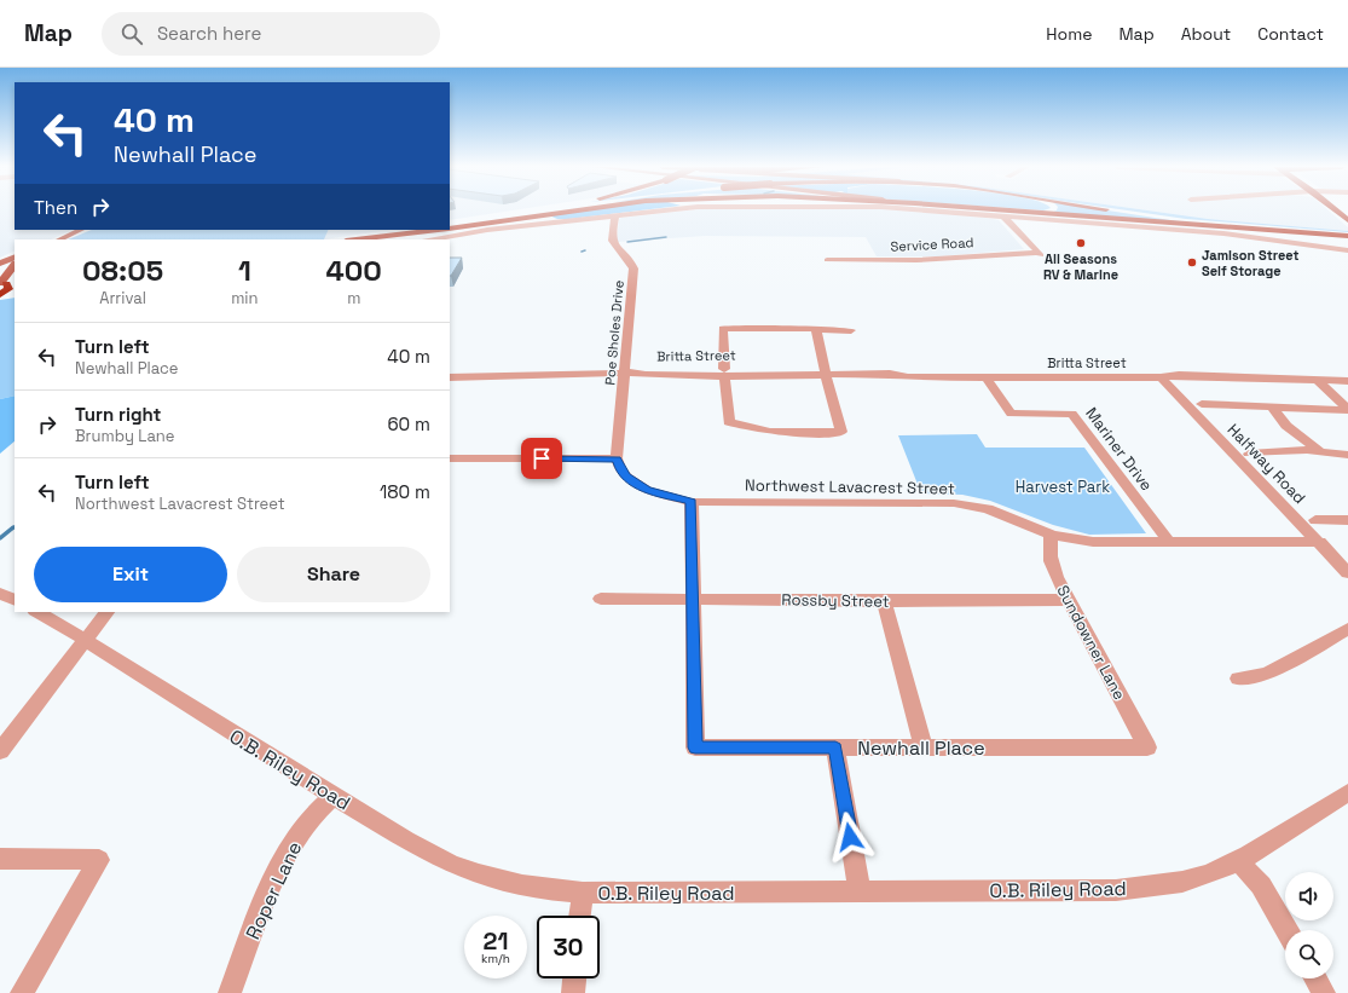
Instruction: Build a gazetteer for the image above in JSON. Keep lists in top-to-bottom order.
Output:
{
  "streets": {
    "street": [
      "Service Road",
      "Poe Sholes Drive",
      "Britta Street",
      "Mariner Drive",
      "Halfway Road",
      "Northwest Lavacrest Street",
      "Rossby Street",
      "Sundowner Lane",
      "Newhall Place",
      "O.B. Riley Road",
      "Roper Lane"
    ]
  },
  "crossings": [
    ["Poe Sholes Drive", "Britta Street"],
    ["Poe Sholes Drive", "Northwest Lavacrest Street"],
    ["Britta Street", "Mariner Drive"],
    ["Britta Street", "Halfway Road"],
    ["Mariner Drive", "Northwest Lavacrest Street"],
    ["Halfway Road", "Northwest Lavacrest Street"],
    ["Northwest Lavacrest Street", "Sundowner Lane"],
    ["Rossby Street", "Sundowner Lane"],
    ["Rossby Street", "Newhall Place"],
    ["Sundowner Lane", "Newhall Place"],
    ["O.B. Riley Road", "Roper Lane"]
  ],
  "parks": ["Harvest Park"],
  "places": ["All Seasons RV & Marine", "Jamison Street Self Storage"],
  "page": {
    "header": "Map",
    "search": "Search here",
    "nav": [
      "Home",
      "Map",
      "About",
      "Contact"
    ],
    "turn": ["40 m", "Newhall Place"],
    "then": "Then",
    "eta": [
      "08:05",
      "Arrival",
      "1",
      "min",
      "400",
      "m"
    ],
    "list": [
      {
        "name": "Turn left",
        "note": "Newhall Place",
        "value": "40 m"
      },
      {
        "name": "Turn right",
        "note": "Brumby Lane",
        "value": "60 m"
      },
      {
        "name": "Turn left",
        "note": "Northwest Lavacrest Street",
        "value": "180 m"
      }
    ],
    "buttons": ["Exit", "Share"],
    "speed": "21 km/h",
    "limit": "30"
  }
}
